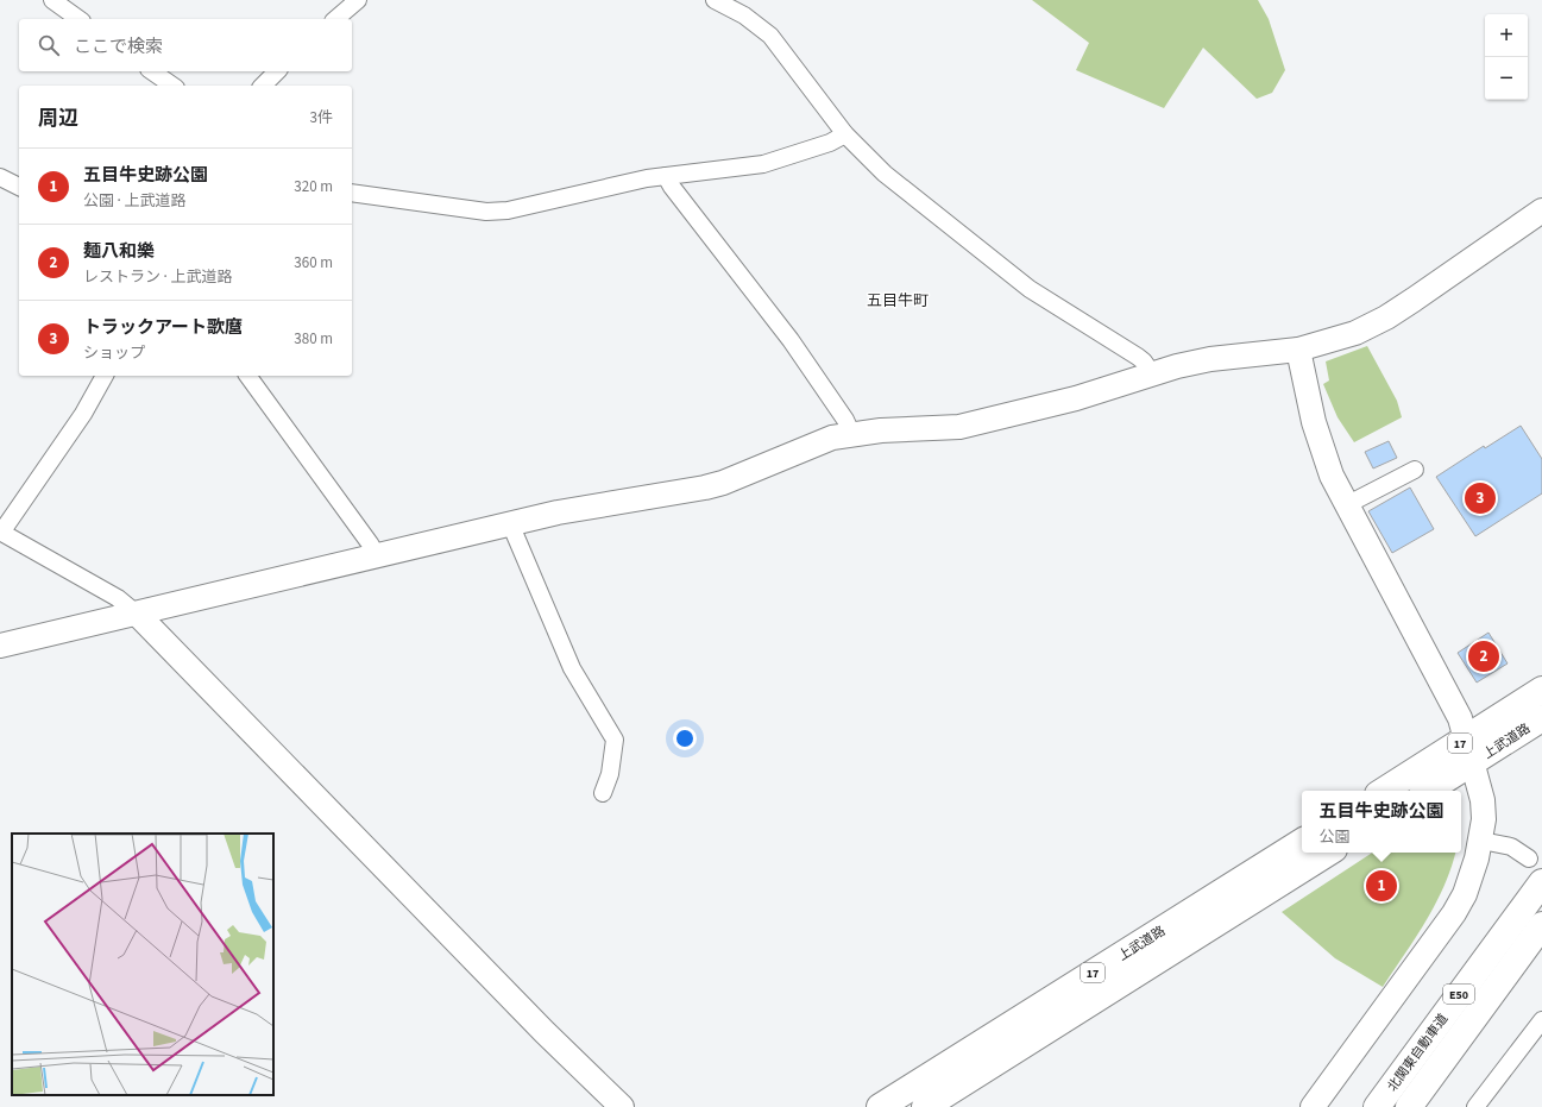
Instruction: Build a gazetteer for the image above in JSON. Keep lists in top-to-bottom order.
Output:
{
  "streets": {
    "highway": [
      "上武道路",
      "17",
      "E50",
      "北関東自動車道"
    ]
  },
  "districts": ["五目牛町"],
  "page": {
    "map_buttons": ["+", "−"],
    "search": "ここで検索",
    "heading": ["周辺", "3件"],
    "list": [
      {
        "mark": "1",
        "name": "五目牛史跡公園",
        "note": "公園 · 上武道路",
        "value": "320 m"
      },
      {
        "mark": "2",
        "name": "麺八和樂",
        "note": "レストラン · 上武道路",
        "value": "360 m"
      },
      {
        "mark": "3",
        "name": "トラックアート歌麿",
        "note": "ショップ",
        "value": "380 m"
      }
    ],
    "pins": ["3", "2", "1"],
    "popup": ["五目牛史跡公園", "公園"]
  }
}
